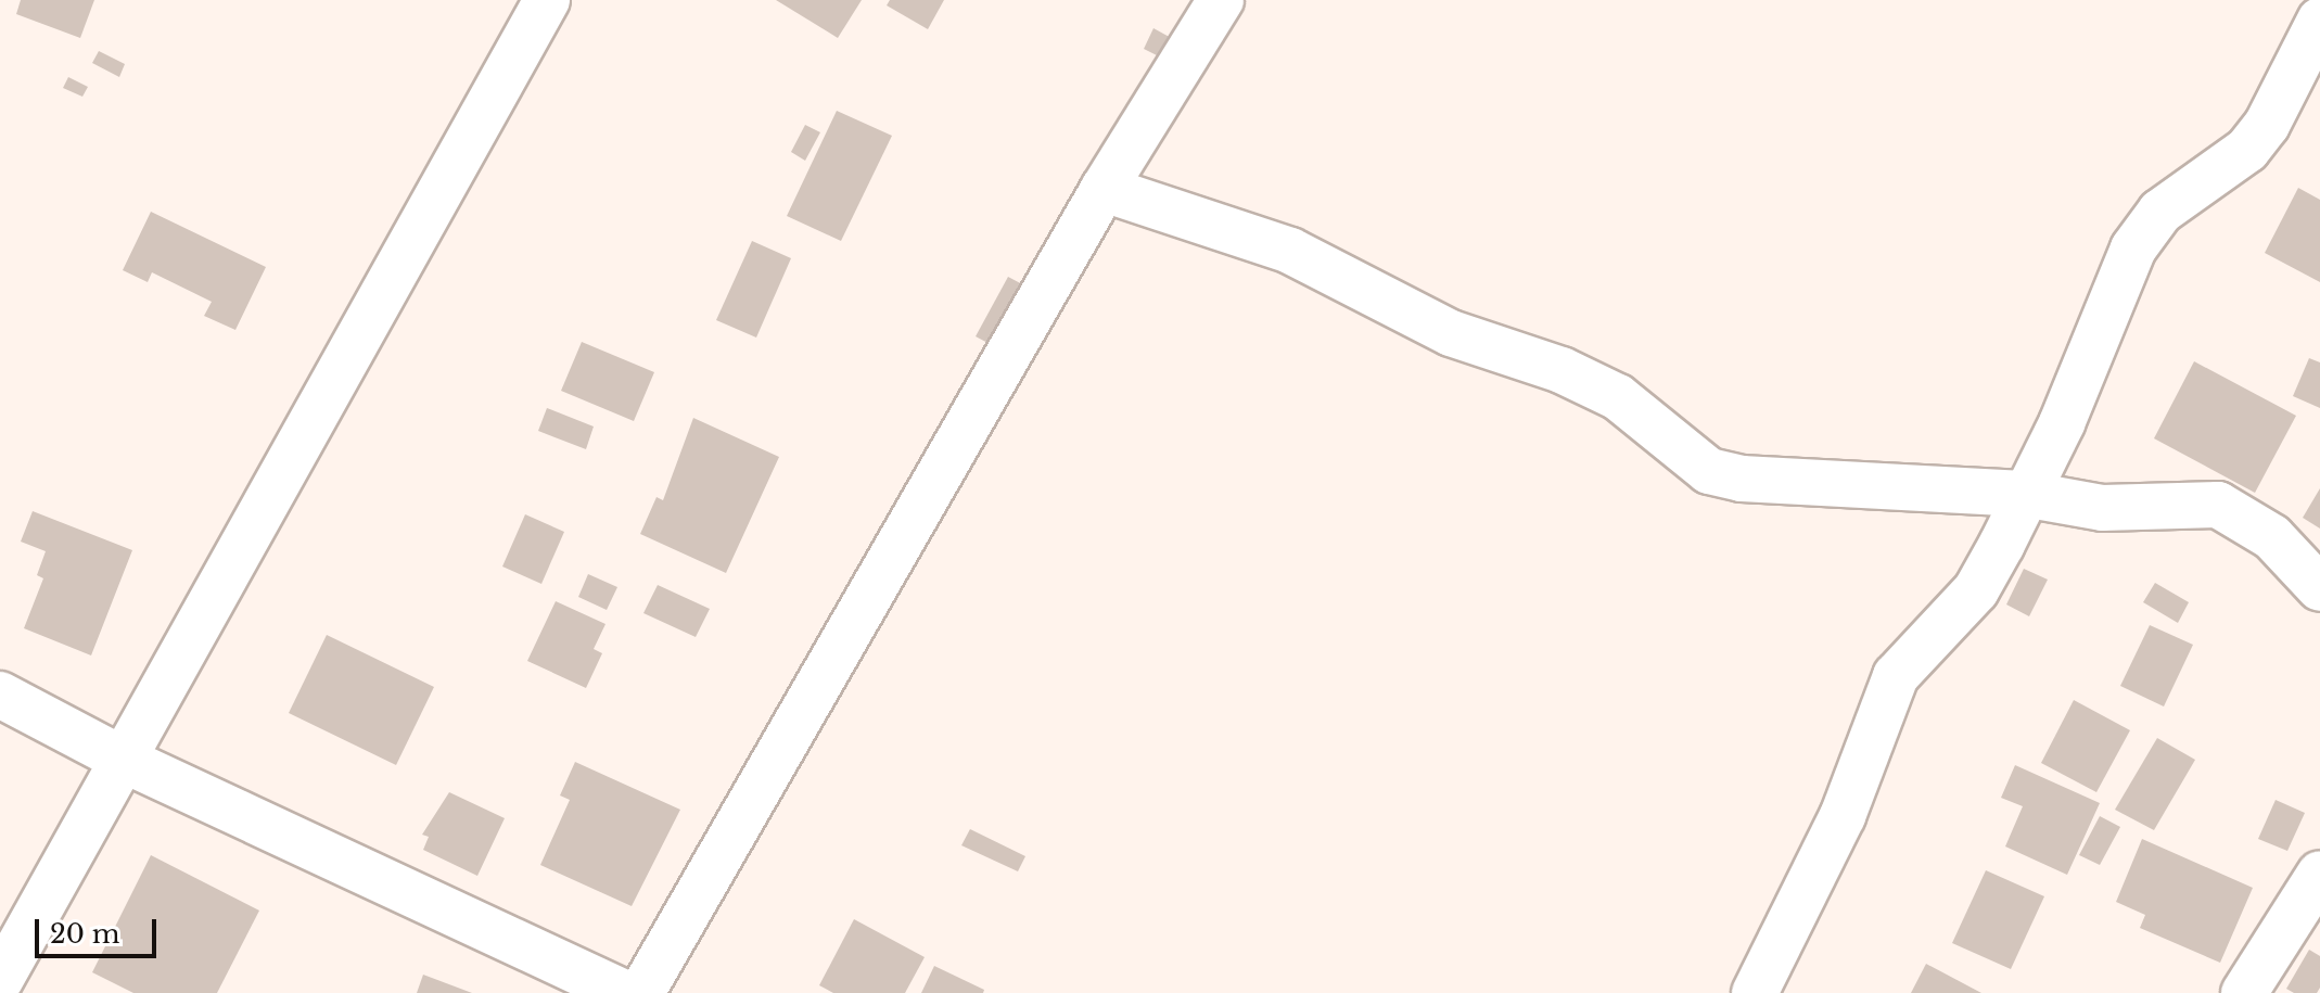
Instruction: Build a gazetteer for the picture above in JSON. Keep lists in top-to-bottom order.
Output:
{
  "scale_bar": "20 m"
}
